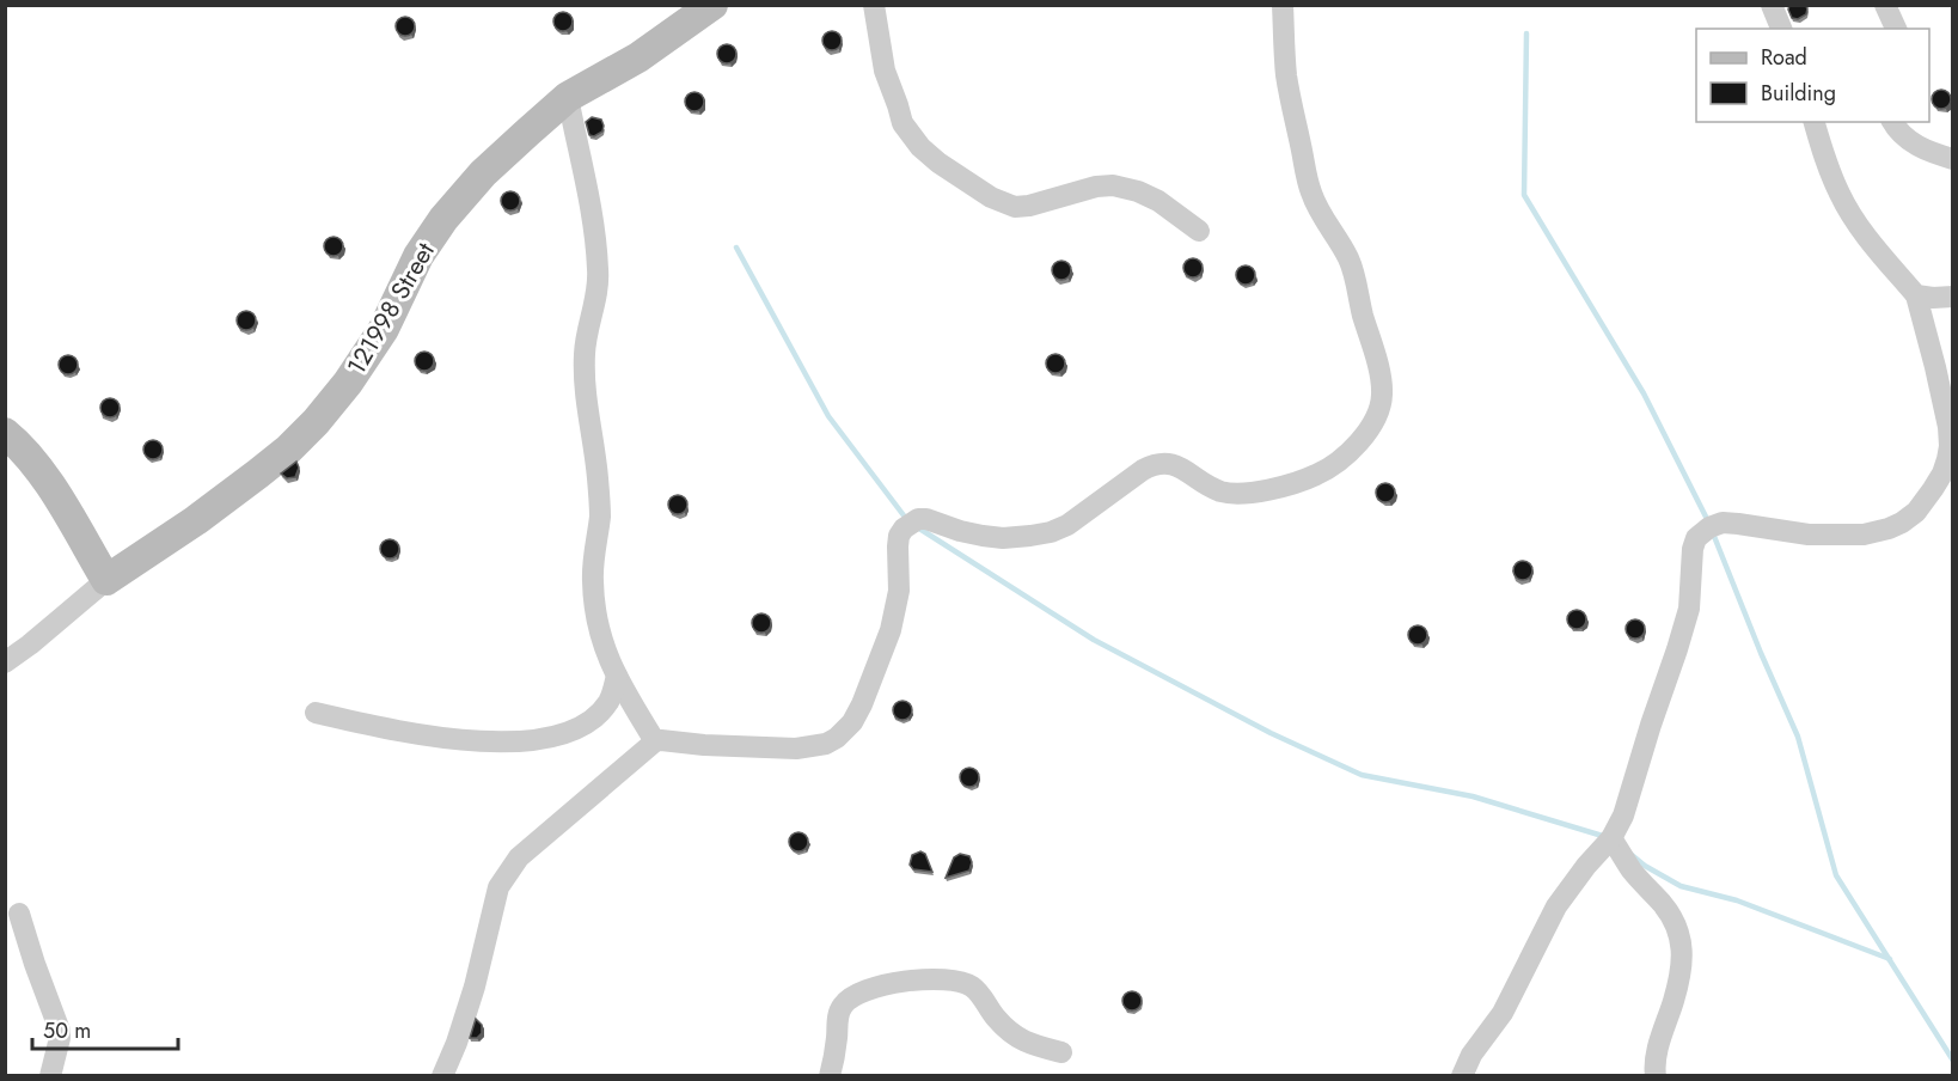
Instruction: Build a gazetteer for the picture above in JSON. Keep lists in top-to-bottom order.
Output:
{
  "streets": {
    "street": ["121998 Street"]
  },
  "legend": ["Road", "Building"],
  "scale_bar": "50 m"
}
